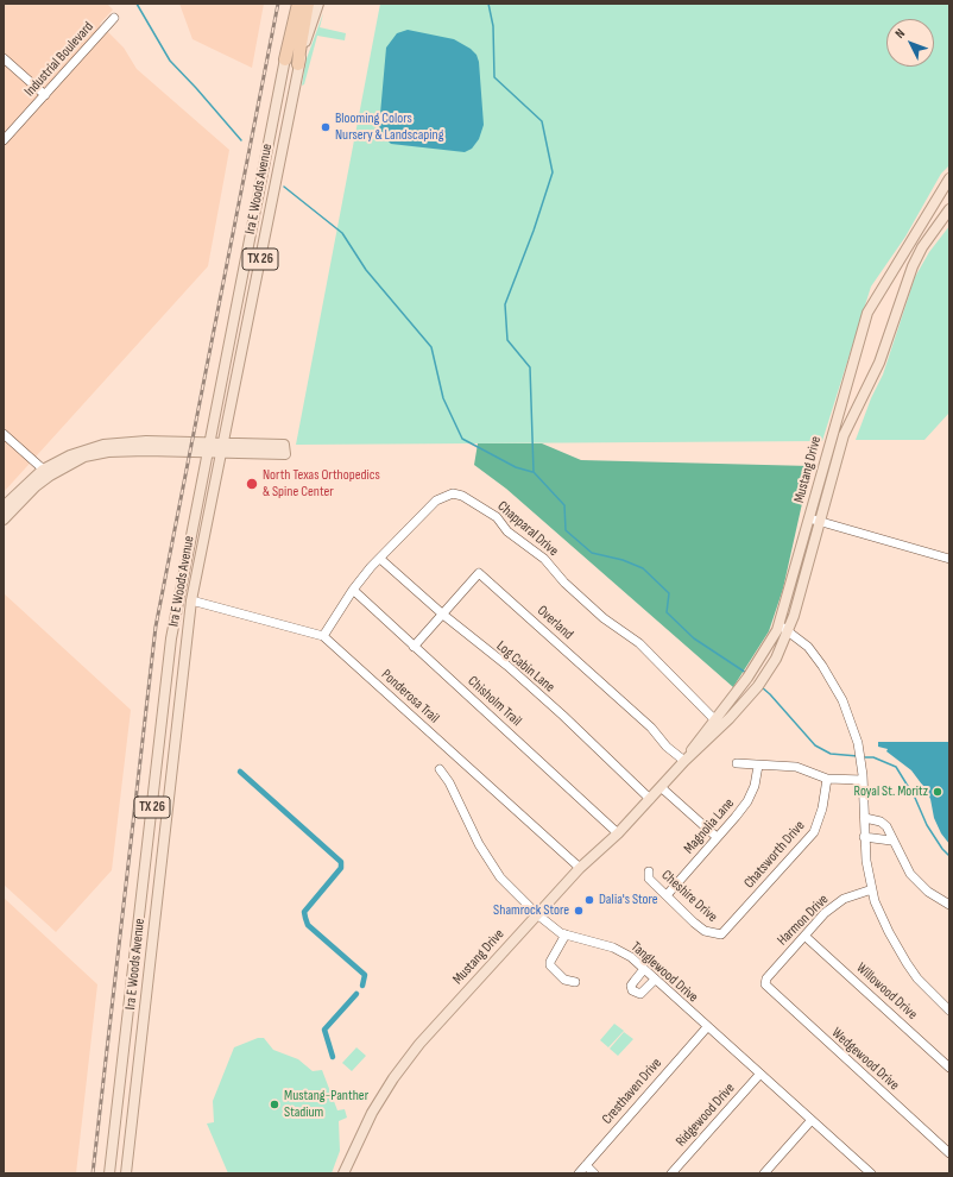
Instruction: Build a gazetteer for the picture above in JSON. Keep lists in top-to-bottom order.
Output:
{
  "streets": {
    "highway": ["TX 26"],
    "main road": ["Ira E Woods Avenue", "Mustang Drive"],
    "street": [
      "Industrial Boulevard",
      "Chapparal Drive",
      "Overland",
      "Log Cabin Lane",
      "Ponderosa Trail",
      "Chisholm Trail",
      "Magnolia Lane",
      "Chatsworth Drive",
      "Cheshire Drive",
      "Harmon Drive",
      "Tanglewood Drive",
      "Willowood Drive",
      "Wedgewood Drive",
      "Cresthaven Drive",
      "Ridgewood Drive"
    ]
  },
  "crossings": [
    ["Ira E Woods Avenue", "TX 26"],
    ["Ira E Woods Avenue", "Ponderosa Trail"],
    ["Mustang Drive", "Chapparal Drive"],
    ["Mustang Drive", "Overland"],
    ["Mustang Drive", "Log Cabin Lane"],
    ["Mustang Drive", "Ponderosa Trail"],
    ["Mustang Drive", "Chisholm Trail"],
    ["Mustang Drive", "Tanglewood Drive"],
    ["Chapparal Drive", "Log Cabin Lane"],
    ["Chapparal Drive", "Ponderosa Trail"],
    ["Chapparal Drive", "Chisholm Trail"],
    ["Overland", "Log Cabin Lane"],
    ["Overland", "Chisholm Trail"],
    ["Magnolia Lane", "Cheshire Drive"],
    ["Chatsworth Drive", "Cheshire Drive"],
    ["Harmon Drive", "Willowood Drive"],
    ["Harmon Drive", "Wedgewood Drive"],
    ["Tanglewood Drive", "Cresthaven Drive"],
    ["Tanglewood Drive", "Ridgewood Drive"]
  ],
  "places": [
    "Blooming Colors Nursery & Landscaping",
    "North Texas Orthopedics & Spine Center",
    "Royal St. Moritz",
    "Dalia's Store",
    "Shamrock Store",
    "Mustang-Panther Stadium"
  ],
  "north": "top left"
}
